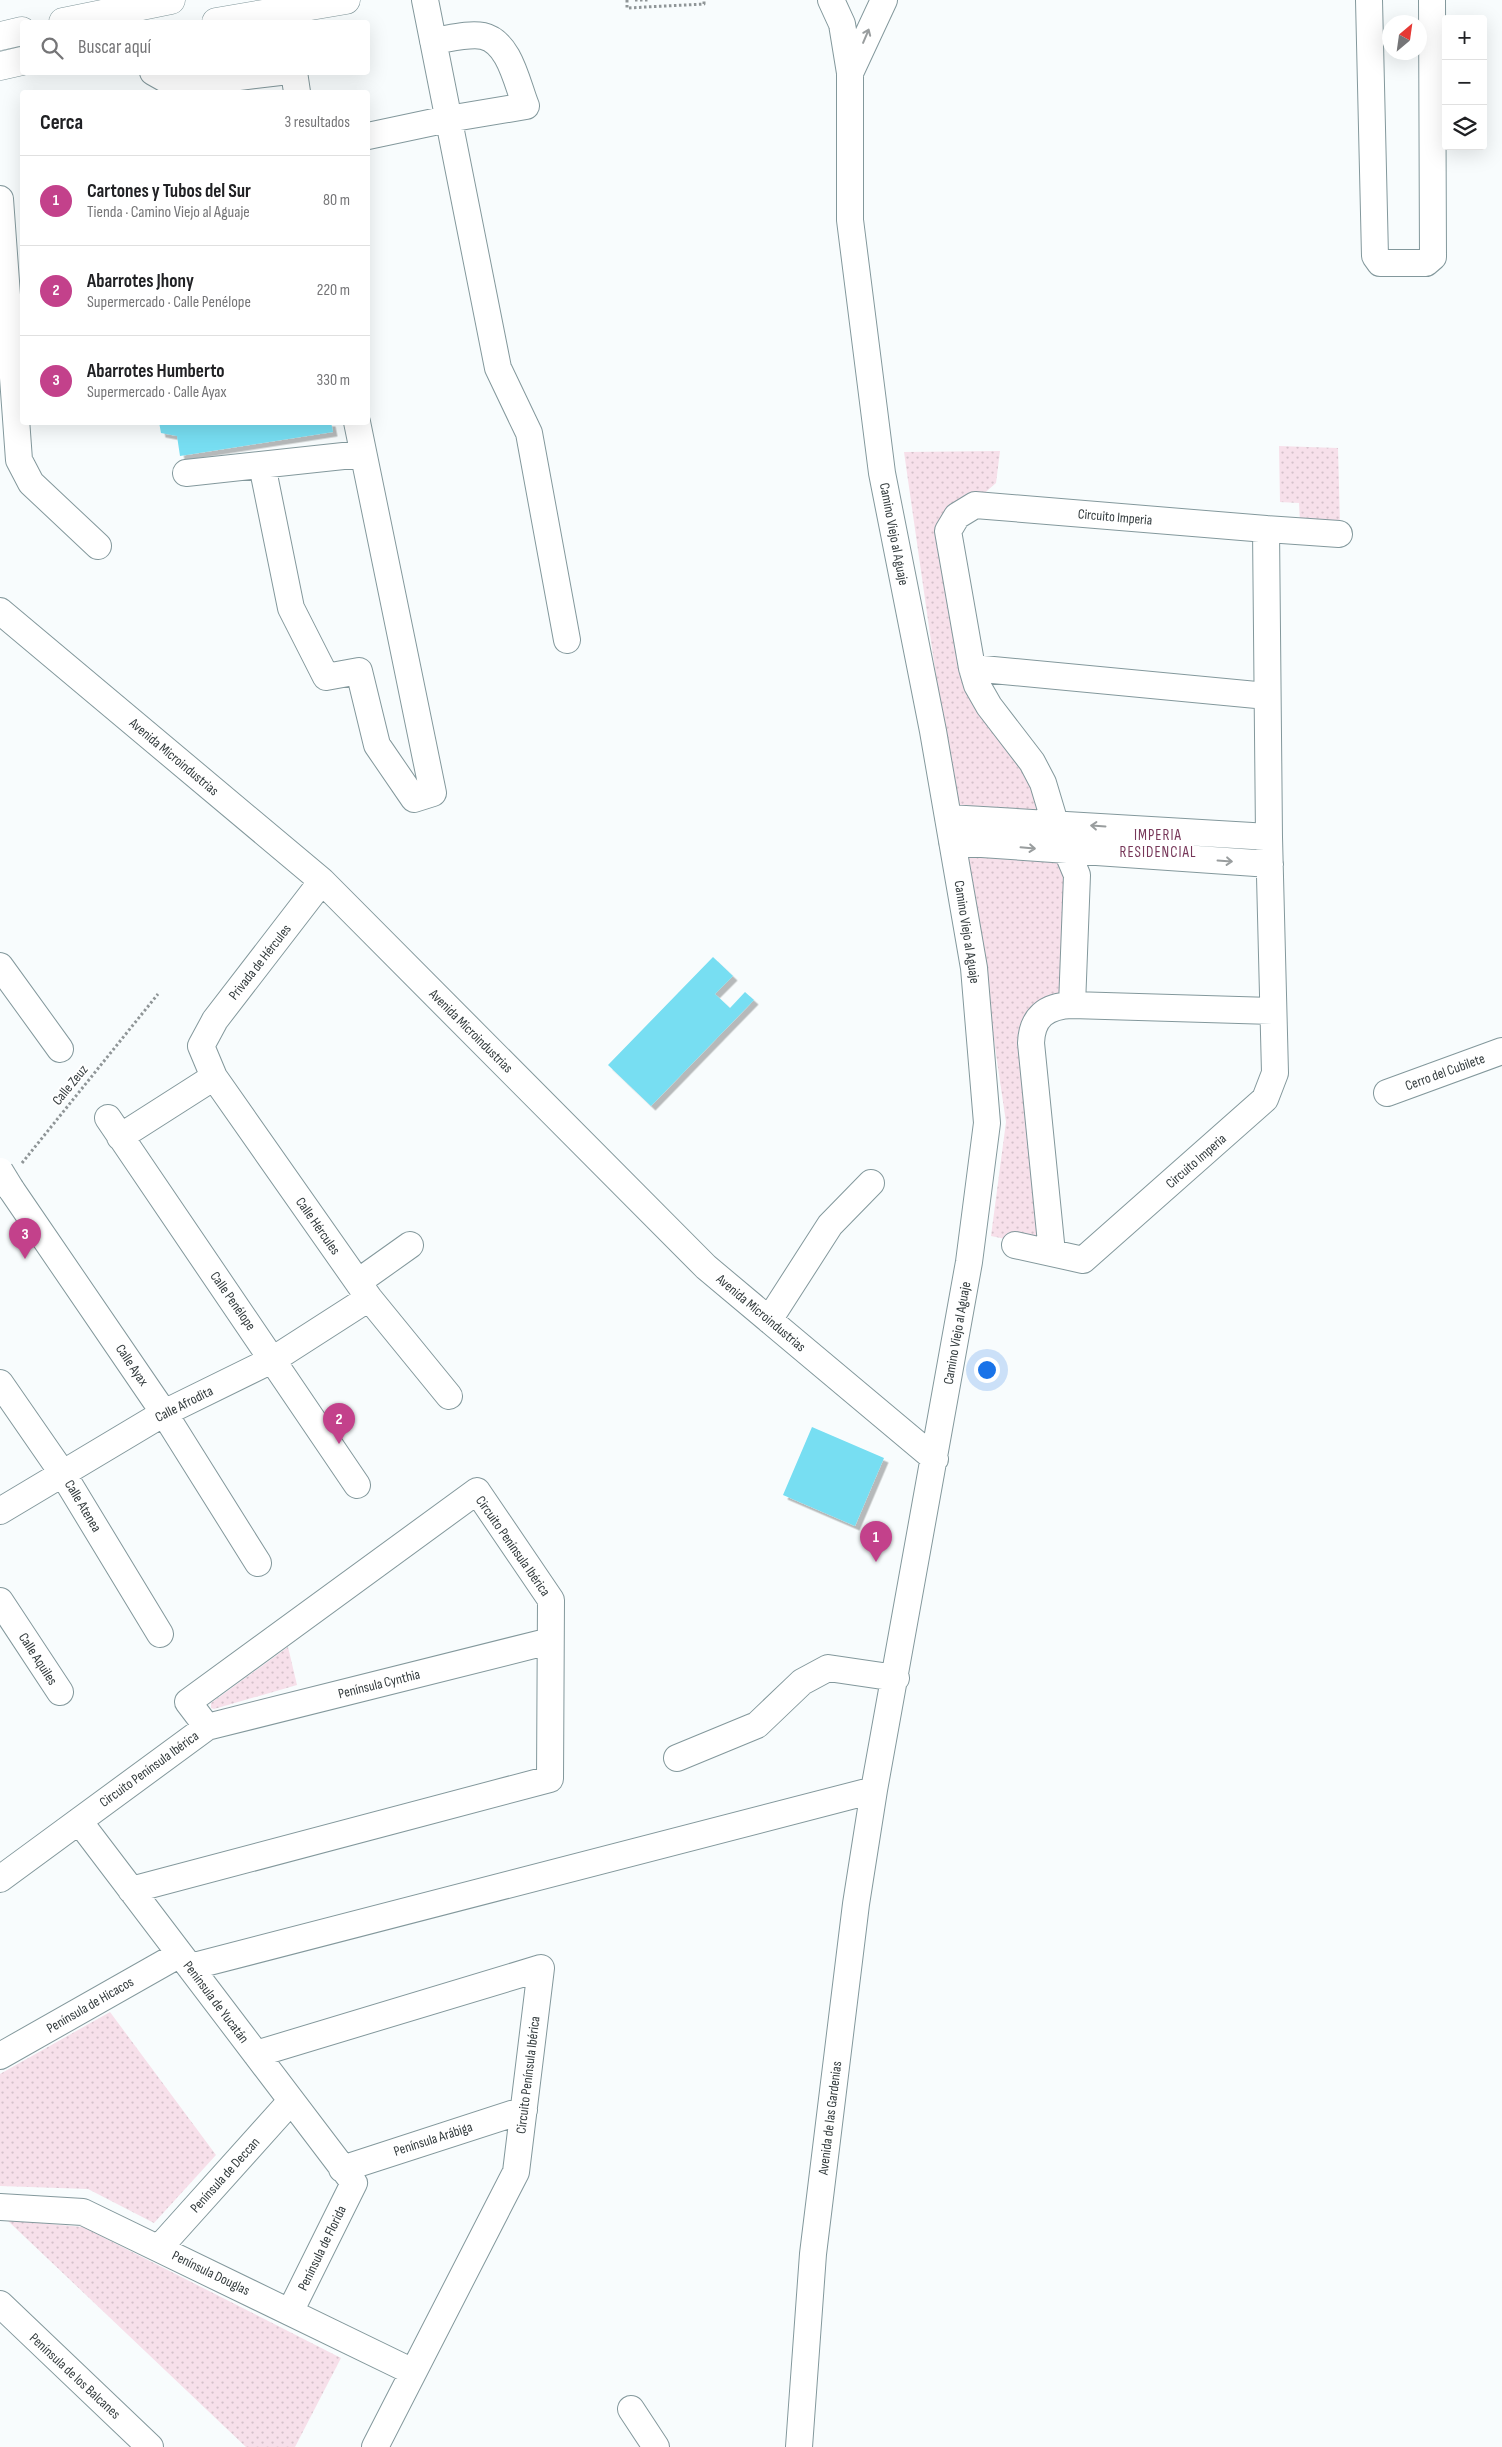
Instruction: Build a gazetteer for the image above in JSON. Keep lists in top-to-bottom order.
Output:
{
  "streets": {
    "street": [
      "Circuito Imperia",
      "Camino Viejo al Aguaje",
      "Avenida Microindustrias",
      "Privada de Hércules",
      "Cerro del Cubilete",
      "Calle Hércules",
      "Calle Penélope",
      "Calle Ayax",
      "Calle Afrodita",
      "Calle Atenea",
      "Circuito Península Ibérica",
      "Calle Aquiles",
      "Península Cynthia",
      "Península de Yucatán",
      "Península de Hicacos",
      "Avenida de las Gardenias",
      "Península Arábiga",
      "Península de Deccan",
      "Península de Florida",
      "Península Douglas",
      "Península de los Balcanes"
    ],
    "path": ["Calle Zeuz"]
  },
  "crossings": [
    ["Camino Viejo al Aguaje", "Avenida Microindustrias"],
    ["Camino Viejo al Aguaje", "Península de Hicacos"],
    ["Camino Viejo al Aguaje", "Avenida de las Gardenias"],
    ["Avenida Microindustrias", "Privada de Hércules"],
    ["Privada de Hércules", "Calle Hércules"],
    ["Calle Zeuz", "Calle Ayax"],
    ["Calle Hércules", "Calle Penélope"],
    ["Calle Hércules", "Calle Afrodita"],
    ["Calle Penélope", "Calle Afrodita"],
    ["Calle Ayax", "Calle Afrodita"],
    ["Calle Afrodita", "Calle Atenea"],
    ["Circuito Península Ibérica", "Península Cynthia"],
    ["Circuito Península Ibérica", "Península de Yucatán"],
    ["Circuito Península Ibérica", "Península Arábiga"],
    ["Circuito Península Ibérica", "Península Douglas"],
    ["Península de Yucatán", "Península de Hicacos"],
    ["Península de Yucatán", "Península Arábiga"],
    ["Península de Yucatán", "Península de Deccan"],
    ["Península de Yucatán", "Península de Florida"],
    ["Península de Hicacos", "Avenida de las Gardenias"],
    ["Península Arábiga", "Península de Florida"],
    ["Península de Deccan", "Península Douglas"],
    ["Península de Florida", "Península Douglas"]
  ],
  "districts": ["IMPERIA RESIDENCIAL"],
  "north": "top right",
  "page": {
    "map_buttons": ["+", "−"],
    "search": "Buscar aquí",
    "heading": ["Cerca", "3 resultados"],
    "list": [
      {
        "mark": "1",
        "name": "Cartones y Tubos del Sur",
        "note": "Tienda · Camino Viejo al Aguaje",
        "value": "80 m"
      },
      {
        "mark": "2",
        "name": "Abarrotes Jhony",
        "note": "Supermercado · Calle Penélope",
        "value": "220 m"
      },
      {
        "mark": "3",
        "name": "Abarrotes Humberto",
        "note": "Supermercado · Calle Ayax",
        "value": "330 m"
      }
    ],
    "pins": ["3", "2", "1"]
  }
}
